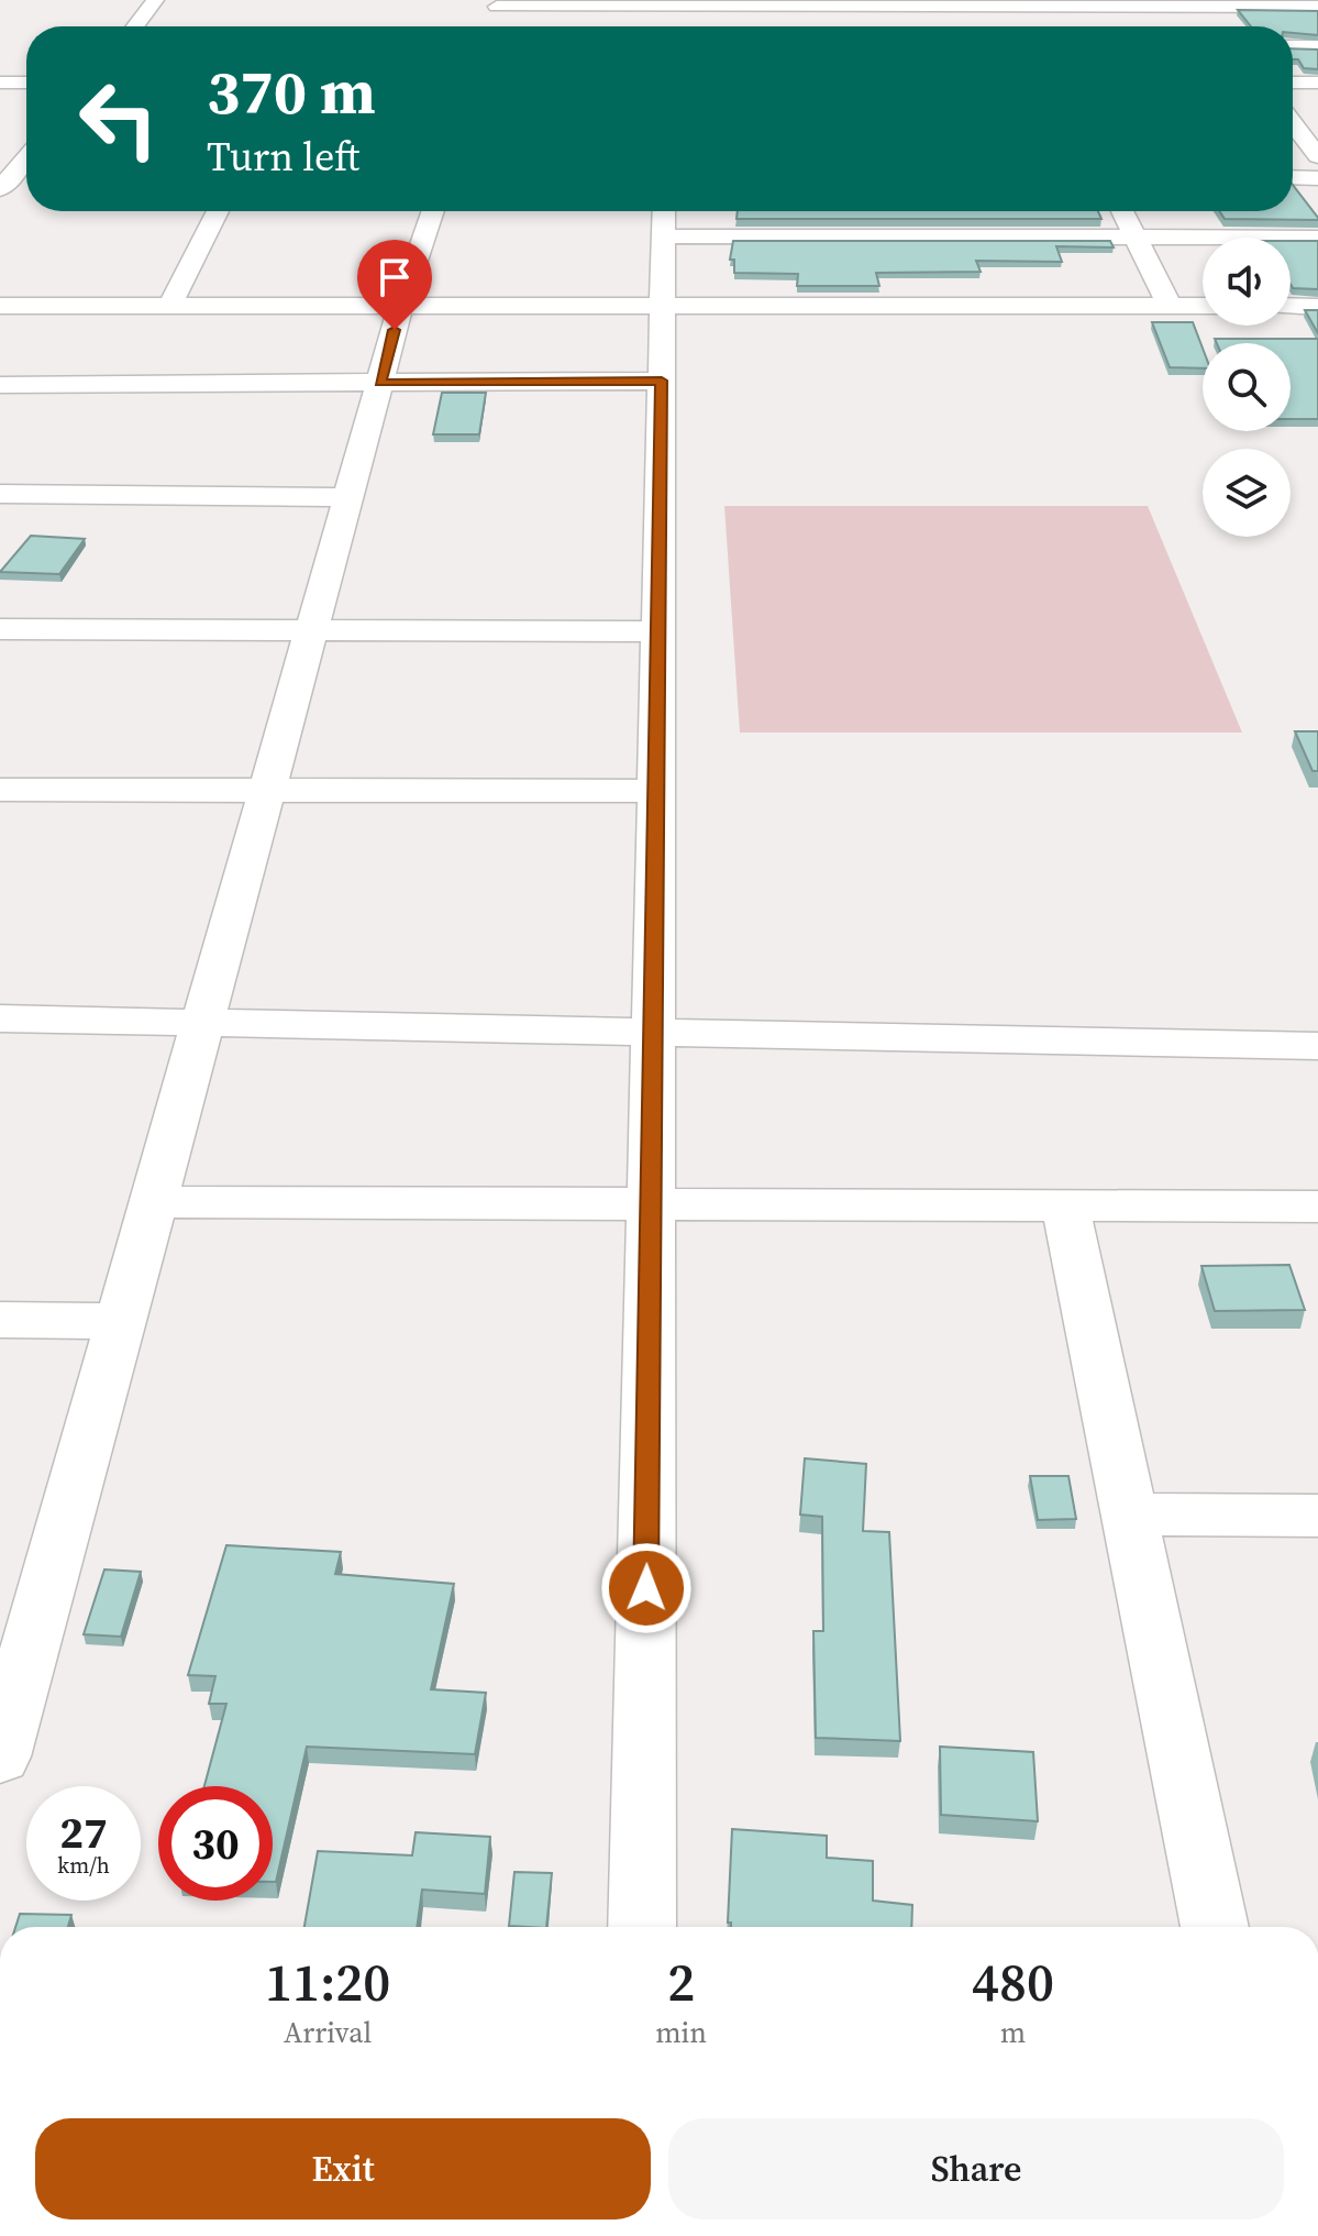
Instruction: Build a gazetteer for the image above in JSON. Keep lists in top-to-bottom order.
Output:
{
  "page": {
    "turn": ["370 m", "Turn left"],
    "speed": "27 km/h",
    "limit": "30",
    "eta": [
      "11:20",
      "Arrival",
      "2",
      "min",
      "480",
      "m"
    ],
    "buttons": ["Exit", "Share"]
  }
}
